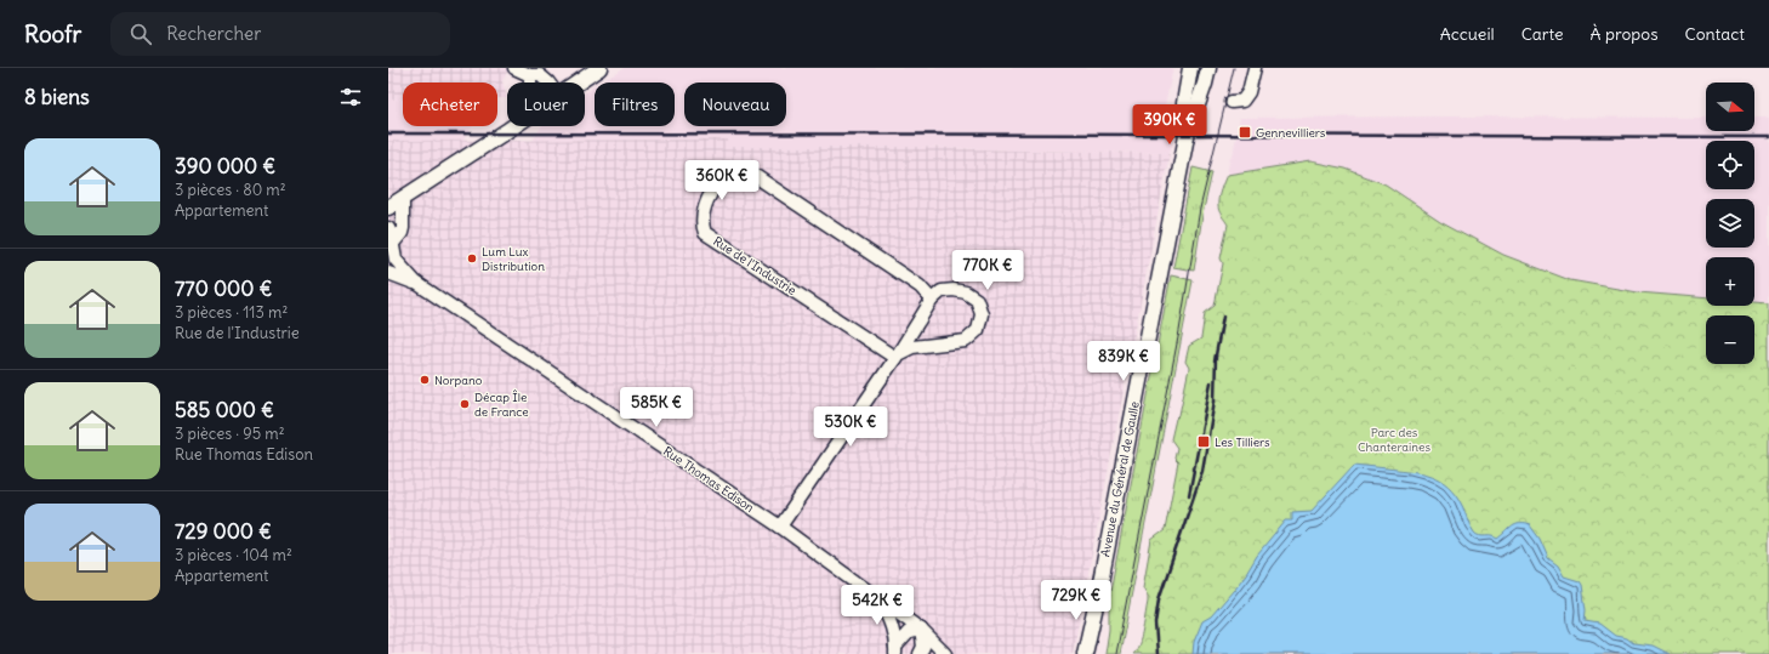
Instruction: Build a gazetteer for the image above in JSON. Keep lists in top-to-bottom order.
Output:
{
  "streets": {
    "main road": ["Avenue du Général de Gaulle"],
    "street": ["Rue de l'Industrie", "Rue Thomas Edison"]
  },
  "parks": ["Parc des Chanteraines"],
  "places": {
    "transit": ["Gennevilliers", "Les Tilliers"],
    "other": ["Lum Lux Distribution", "Norpano", "Décap Île de France"]
  },
  "north": "right",
  "page": {
    "header": "Roofr",
    "search": "Rechercher",
    "nav": [
      "Accueil",
      "Carte",
      "À propos",
      "Contact"
    ],
    "heading": "8 biens",
    "map_buttons": ["+", "−"],
    "chip": [
      "Acheter",
      "Louer",
      "Filtres",
      "Nouveau"
    ],
    "price": [
      "390K €",
      "360K €",
      "770K €",
      "839K €",
      "585K €",
      "530K €",
      "729K €",
      "542K €"
    ],
    "list": [
      {
        "name": "390 000 €",
        "note": "3 pièces · 80 m² · Appartement"
      },
      {
        "name": "770 000 €",
        "note": "3 pièces · 113 m² · Rue de l'Industrie"
      },
      {
        "name": "585 000 €",
        "note": "3 pièces · 95 m² · Rue Thomas Edison"
      },
      {
        "name": "729 000 €",
        "note": "3 pièces · 104 m² · Appartement"
      }
    ]
  }
}
